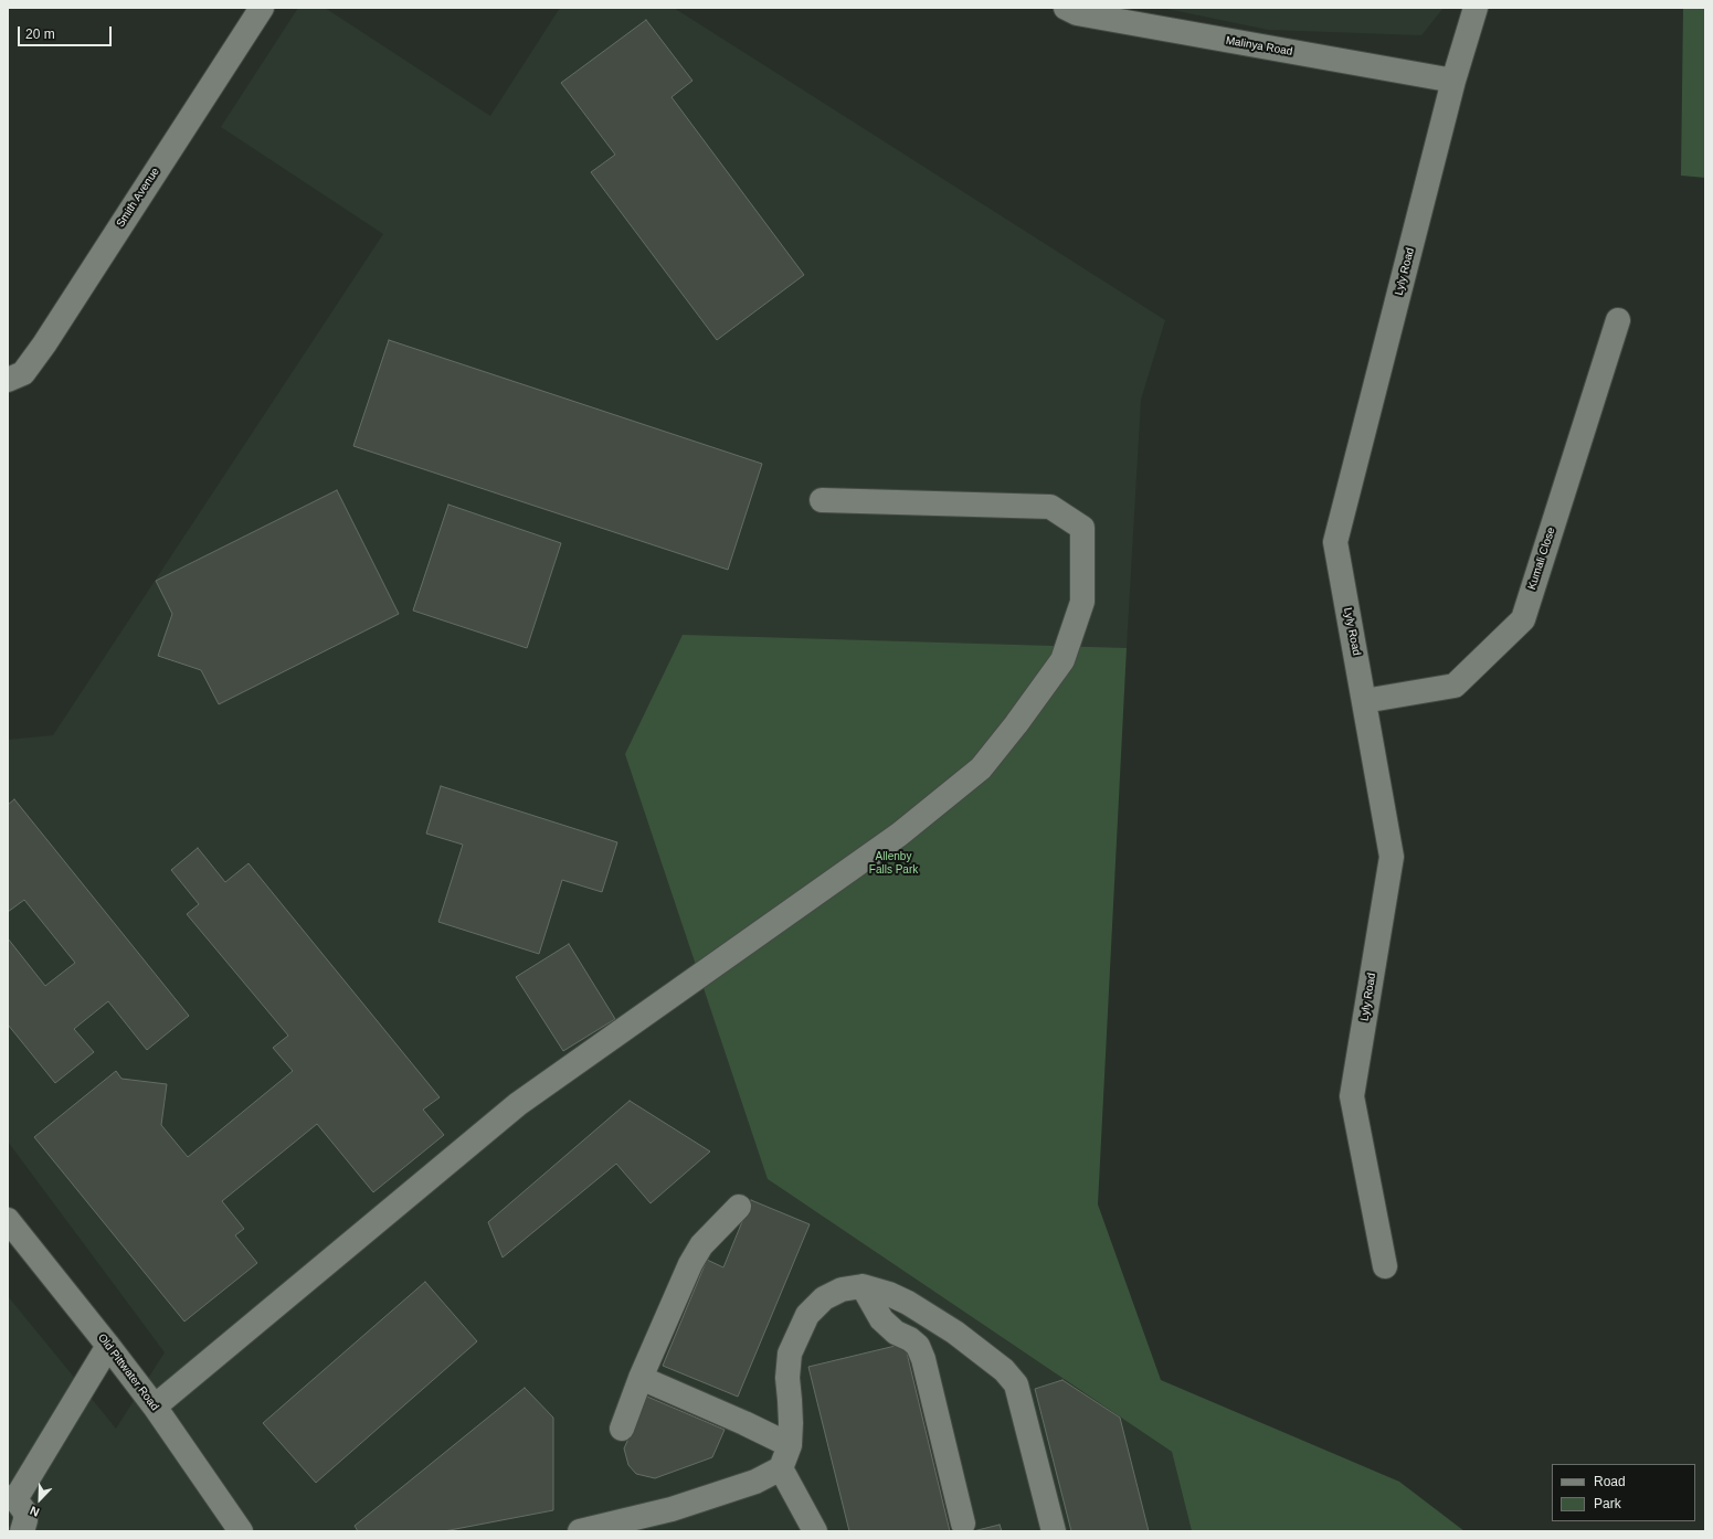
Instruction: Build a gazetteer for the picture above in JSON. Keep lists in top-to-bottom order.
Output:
{
  "streets": {
    "street": [
      "Malinya Road",
      "Smith Avenue",
      "Lyly Road",
      "Kumali Close",
      "Old Pittwater Road"
    ]
  },
  "crossings": [
    ["Malinya Road", "Lyly Road"],
    ["Lyly Road", "Kumali Close"]
  ],
  "parks": ["Allenby Falls Park"],
  "legend": ["Road", "Park"],
  "scale_bar": "20 m",
  "north": "bottom left"
}
